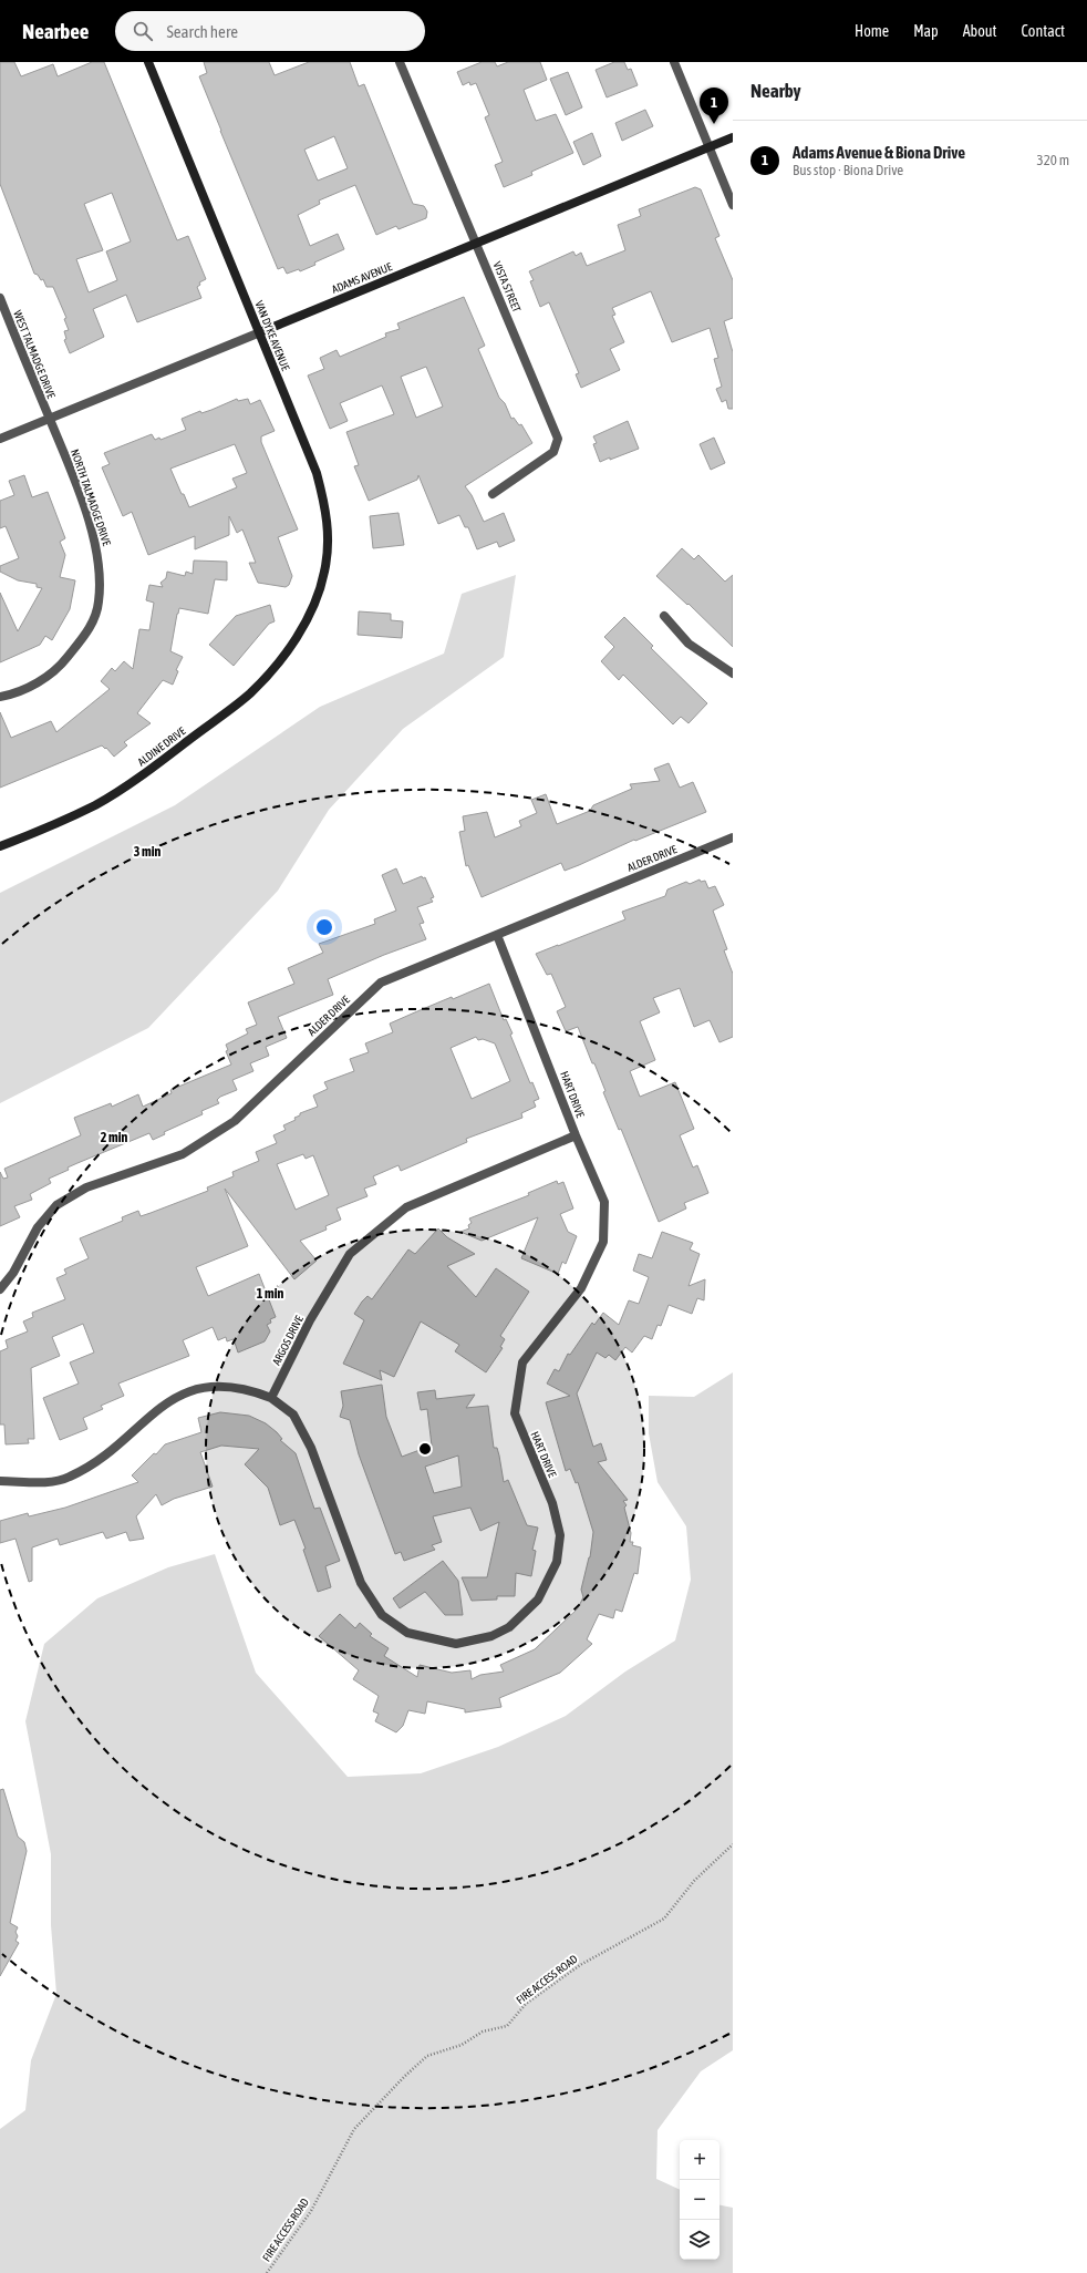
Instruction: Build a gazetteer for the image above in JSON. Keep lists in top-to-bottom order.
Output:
{
  "streets": {
    "main road": ["ADAMS AVENUE", "VAN DYKE AVENUE", "ALDINE DRIVE"],
    "street": [
      "VISTA STREET",
      "WEST TALMADGE DRIVE",
      "NORTH TALMADGE DRIVE",
      "ALDER DRIVE",
      "HART DRIVE",
      "ARGOS DRIVE"
    ],
    "path": ["FIRE ACCESS ROAD"]
  },
  "crossings": [
    ["ADAMS AVENUE", "VISTA STREET"],
    ["ADAMS AVENUE", "VAN DYKE AVENUE"],
    ["ADAMS AVENUE", "WEST TALMADGE DRIVE"],
    ["ADAMS AVENUE", "NORTH TALMADGE DRIVE"],
    ["VAN DYKE AVENUE", "ALDINE DRIVE"],
    ["WEST TALMADGE DRIVE", "NORTH TALMADGE DRIVE"],
    ["ALDER DRIVE", "HART DRIVE"],
    ["HART DRIVE", "ARGOS DRIVE"]
  ],
  "page": {
    "header": "Nearbee",
    "search": "Search here",
    "nav": [
      "Home",
      "Map",
      "About",
      "Contact"
    ],
    "heading": "Nearby",
    "pins": "1",
    "list": [
      {
        "mark": "1",
        "name": "Adams Avenue & Biona Drive",
        "note": "Bus stop · Biona Drive",
        "value": "320 m"
      }
    ],
    "map_buttons": ["+", "−"]
  },
  "rings": ["3 min", "2 min", "1 min"]
}
